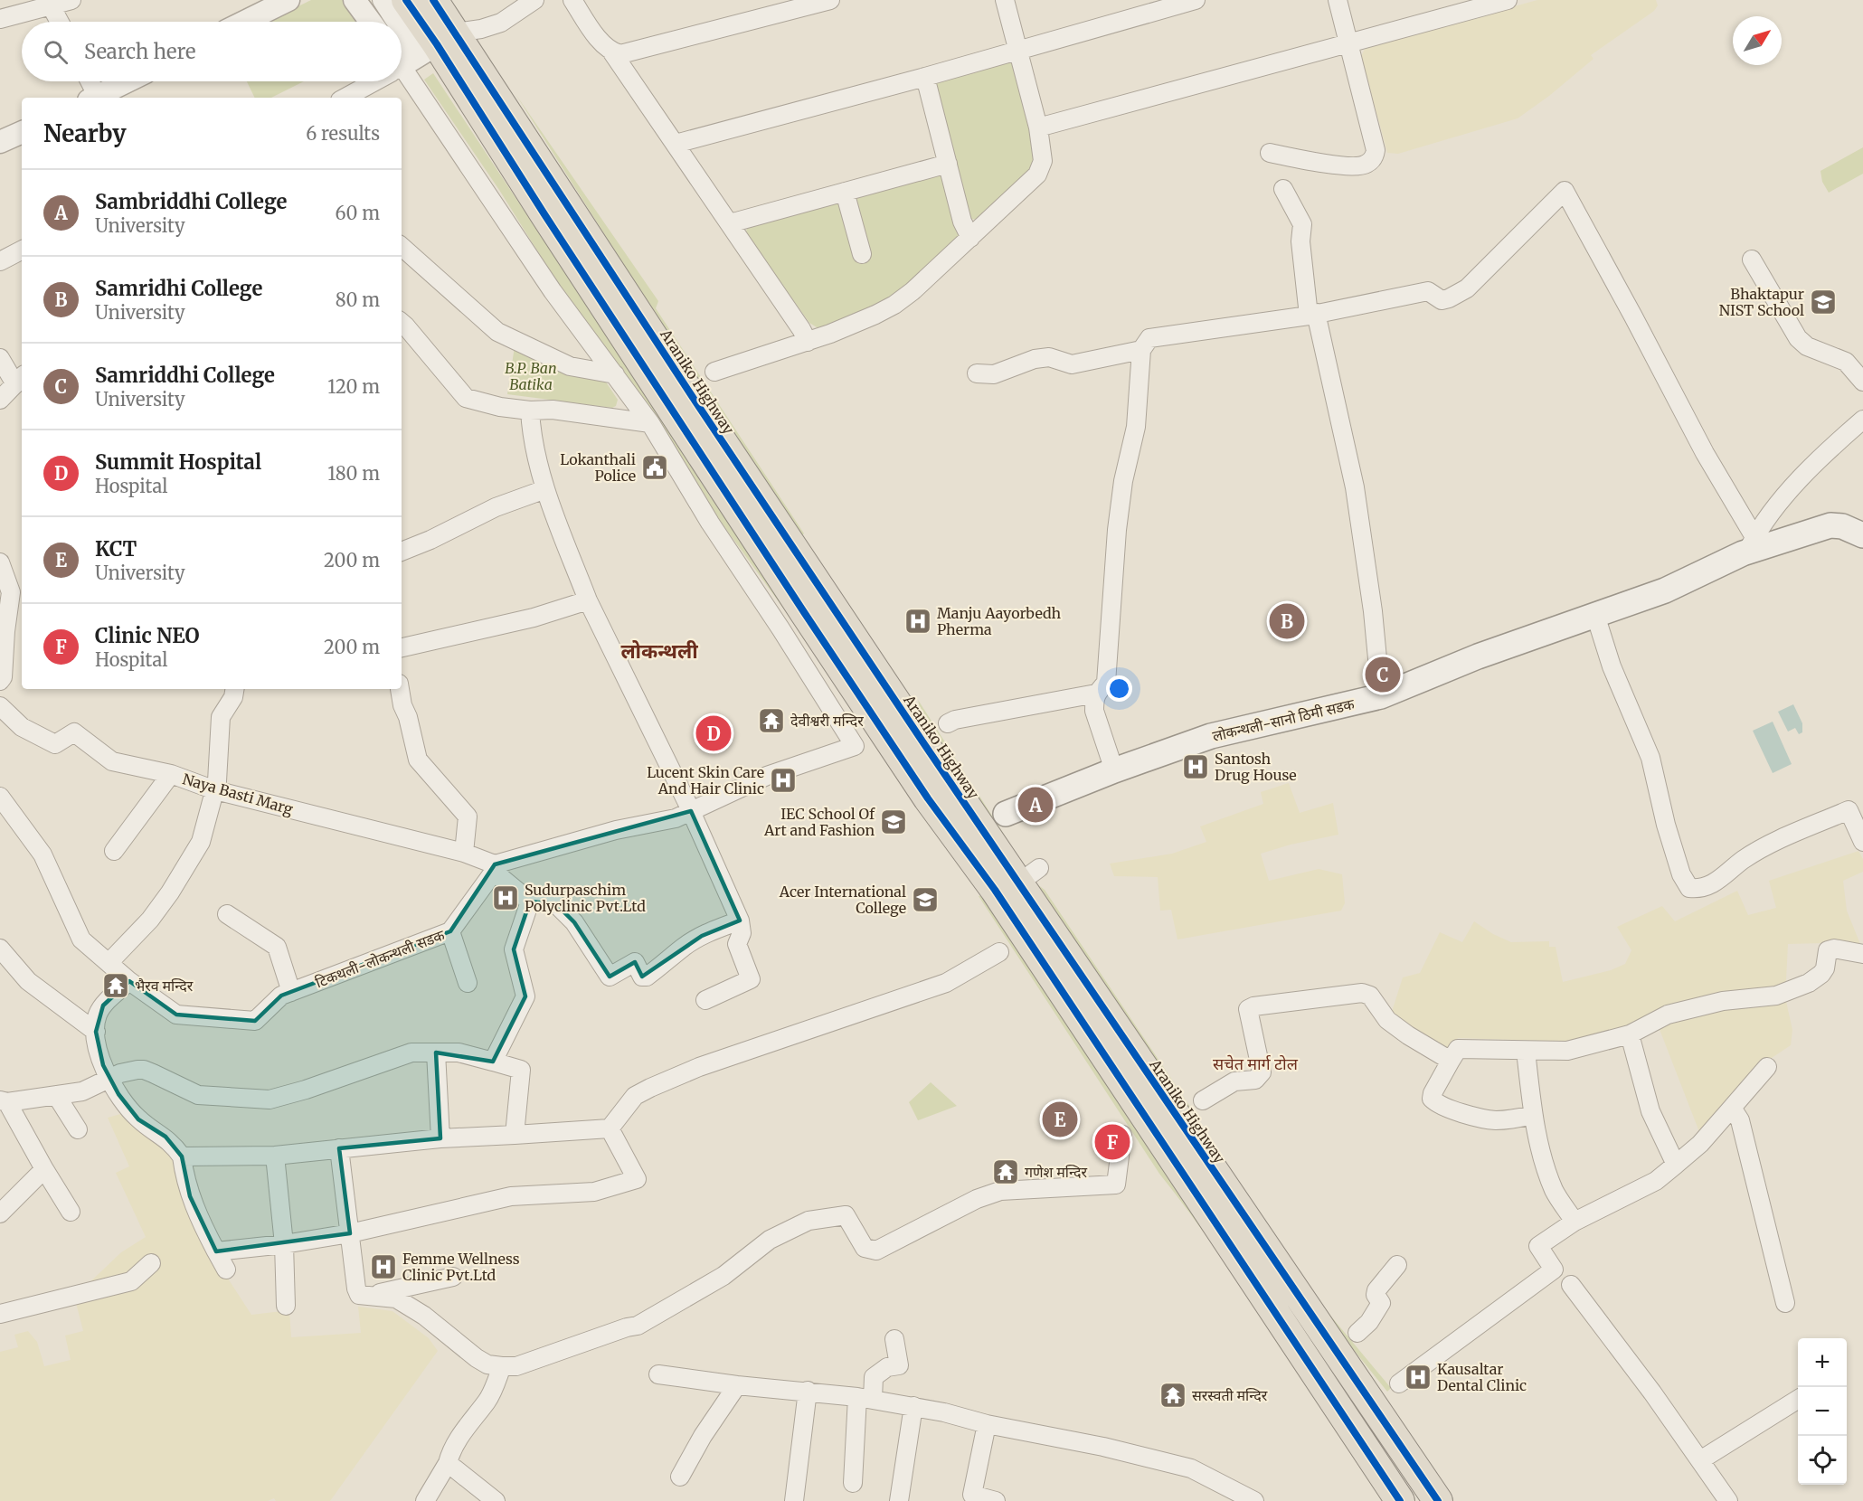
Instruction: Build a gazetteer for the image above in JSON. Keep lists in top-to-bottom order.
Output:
{
  "streets": {
    "highway": ["Araniko Highway"],
    "main road": ["लोकन्थली-सानो ठिमी सडक"],
    "street": ["Naya Basti Marg", "टिकथली-लोकन्थली सडक"]
  },
  "crossings": [
    ["Naya Basti Marg", "टिकथली-लोकन्थली सडक"]
  ],
  "districts": ["लोकन्थली", "सचेत मार्ग टोल"],
  "parks": ["B.P. Ban Batika"],
  "places": {
    "school or university": ["Bhaktapur NIST School", "IEC School Of Art and Fashion", "Acer International College"],
    "public building": ["Lokanthali Police"],
    "hospital": [
      "Manju Aayorbedh Pherma",
      "Santosh Drug House",
      "Lucent Skin Care And Hair Clinic",
      "Sudurpaschim Polyclinic Pvt.Ltd",
      "Femme Wellness Clinic Pvt.Ltd",
      "Kausaltar Dental Clinic"
    ],
    "temple": [
      "देवीश्वरी मन्दिर",
      "भैरव मन्दिर",
      "गणेश मन्दिर",
      "सरस्वती मन्दिर"
    ]
  },
  "north": "top right",
  "page": {
    "search": "Search here",
    "heading": ["Nearby", "6 results"],
    "list": [
      {
        "mark": "A",
        "name": "Sambriddhi College",
        "note": "University",
        "value": "60 m"
      },
      {
        "mark": "B",
        "name": "Samridhi College",
        "note": "University",
        "value": "80 m"
      },
      {
        "mark": "C",
        "name": "Samriddhi College",
        "note": "University",
        "value": "120 m"
      },
      {
        "mark": "D",
        "name": "Summit Hospital",
        "note": "Hospital",
        "value": "180 m"
      },
      {
        "mark": "E",
        "name": "KCT",
        "note": "University",
        "value": "200 m"
      },
      {
        "mark": "F",
        "name": "Clinic NEO",
        "note": "Hospital",
        "value": "200 m"
      }
    ],
    "pins": [
      "B",
      "C",
      "D",
      "A",
      "E",
      "F"
    ],
    "map_buttons": ["+", "−"]
  }
}
